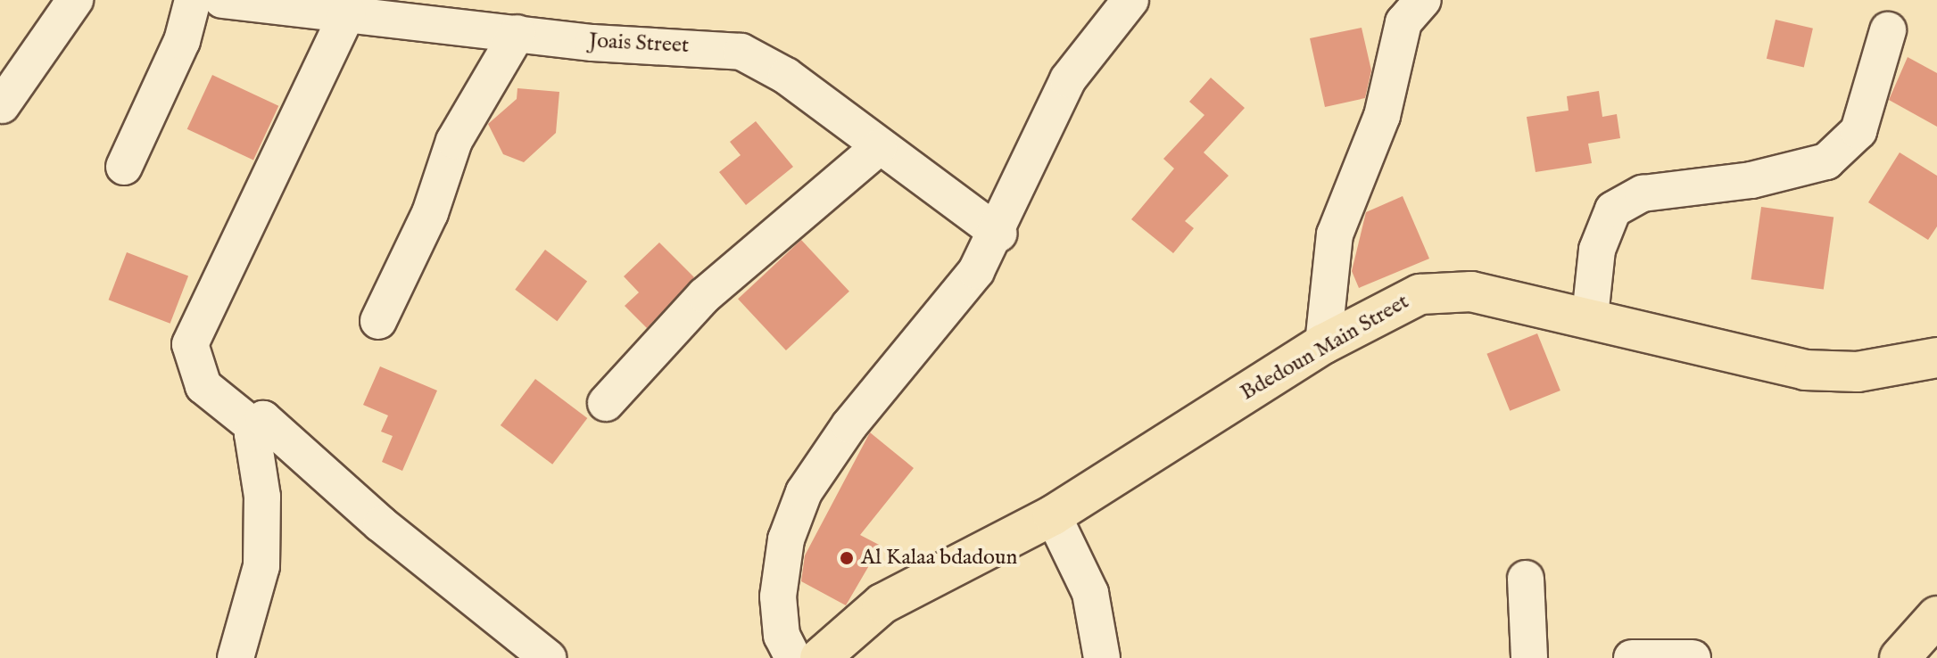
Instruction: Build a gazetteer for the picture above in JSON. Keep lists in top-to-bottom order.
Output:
{
  "streets": {
    "main road": ["Bdedoun Main Street"],
    "street": ["Joais Street"]
  },
  "places": ["Al Kalaa bdadoun"]
}
